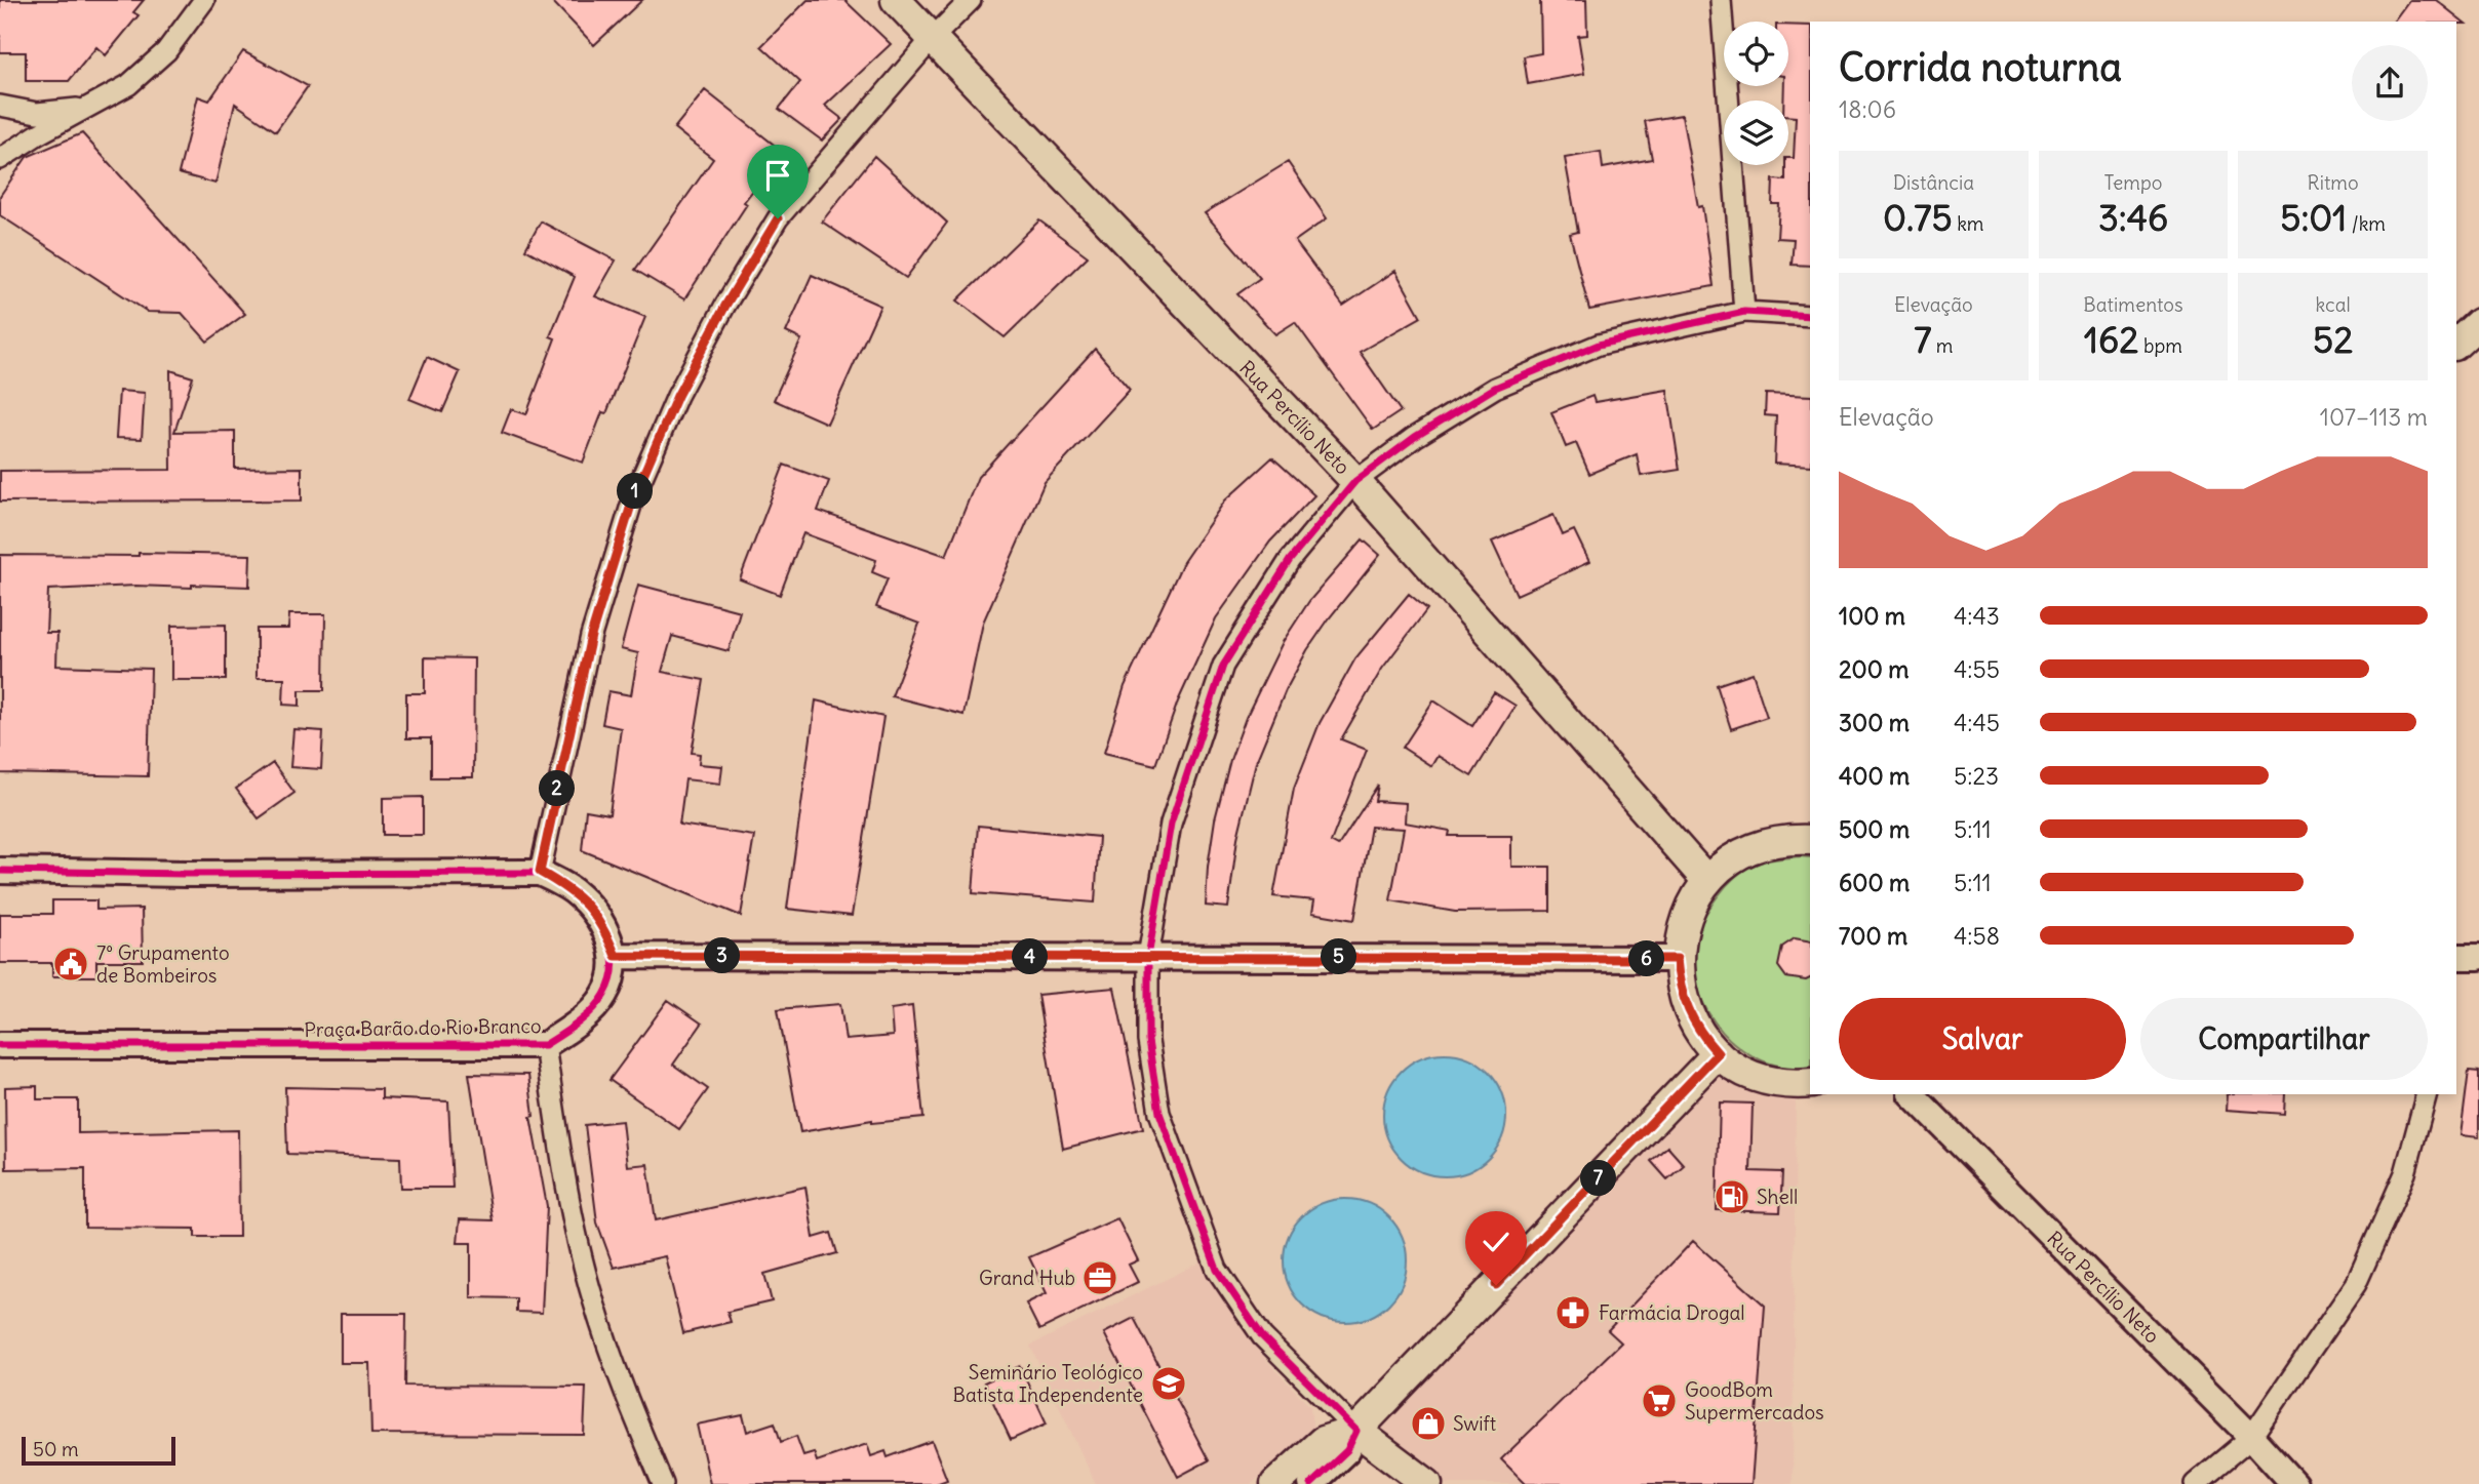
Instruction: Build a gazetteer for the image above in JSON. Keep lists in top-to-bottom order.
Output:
{
  "streets": {
    "main road": ["Rua Percílio Neto"],
    "street": ["Praça Barão do Rio Branco"]
  },
  "places": {
    "public building": ["7º Grupamento de Bombeiros"],
    "fuel station": ["Shell"],
    "office": ["Grand Hub"],
    "pharmacy": ["Farmácia Drogal"],
    "school or university": ["Seminário Teológico Batista Independente"],
    "supermarket": ["GoodBom Supermercados"],
    "shop": ["Swift"]
  },
  "scale_bar": "50 m",
  "page": {
    "heading": ["Corrida noturna", "18:06"],
    "stats": [
      ["Distância", "0.75 km"],
      ["Tempo", "3:46"],
      ["Ritmo", "5:01 /km"],
      ["Elevação", "7 m"],
      ["Batimentos", "162 bpm"],
      ["kcal", "52"]
    ],
    "chart": ["Elevação", "107–113 m"],
    "pins": [
      "1",
      "2",
      "3",
      "4",
      "5",
      "6",
      "7"
    ],
    "list": [
      {
        "name": "100 m",
        "note": "4:43"
      },
      {
        "name": "200 m",
        "note": "4:55"
      },
      {
        "name": "300 m",
        "note": "4:45"
      },
      {
        "name": "400 m",
        "note": "5:23"
      },
      {
        "name": "500 m",
        "note": "5:11"
      },
      {
        "name": "600 m",
        "note": "5:11"
      },
      {
        "name": "700 m",
        "note": "4:58"
      }
    ],
    "buttons": ["Salvar", "Compartilhar"],
    "scale": "50 m"
  }
}
